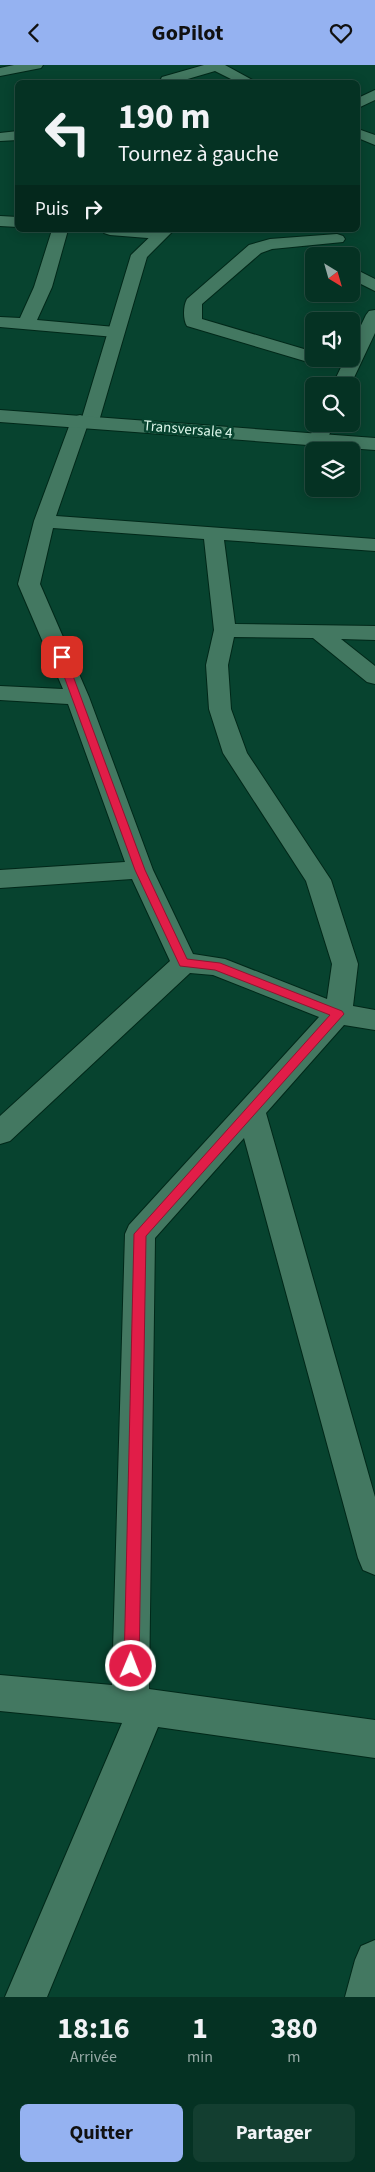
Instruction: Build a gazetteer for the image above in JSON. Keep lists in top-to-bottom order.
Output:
{
  "streets": {
    "street": ["Transversale 4"]
  },
  "north": "bottom right",
  "page": {
    "header": "GoPilot",
    "turn": ["190 m", "Tournez à gauche"],
    "then": "Puis",
    "eta": [
      "18:16",
      "Arrivée",
      "1",
      "min",
      "380",
      "m"
    ],
    "buttons": ["Quitter", "Partager"]
  }
}
